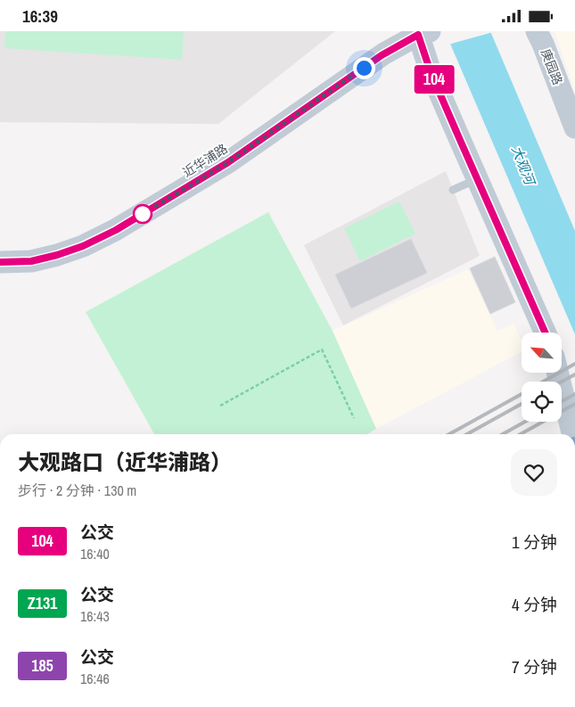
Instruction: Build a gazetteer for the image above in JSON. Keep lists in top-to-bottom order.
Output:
{
  "streets": {
    "street": ["庚园路", "近华浦路"]
  },
  "water": ["大观河"],
  "lines": ["bus line 104"],
  "north": "top left",
  "page": {
    "status": "16:39",
    "on_map": "104",
    "heading": ["大观路口（近华浦路）", "步行 · 2 分钟 · 130 m"],
    "list": [
      {
        "mark": "104",
        "name": "公交",
        "note": "16:40",
        "value": "1 分钟"
      },
      {
        "mark": "Z131",
        "name": "公交",
        "note": "16:43",
        "value": "4 分钟"
      },
      {
        "mark": "185",
        "name": "公交",
        "note": "16:46",
        "value": "7 分钟"
      }
    ]
  }
}
